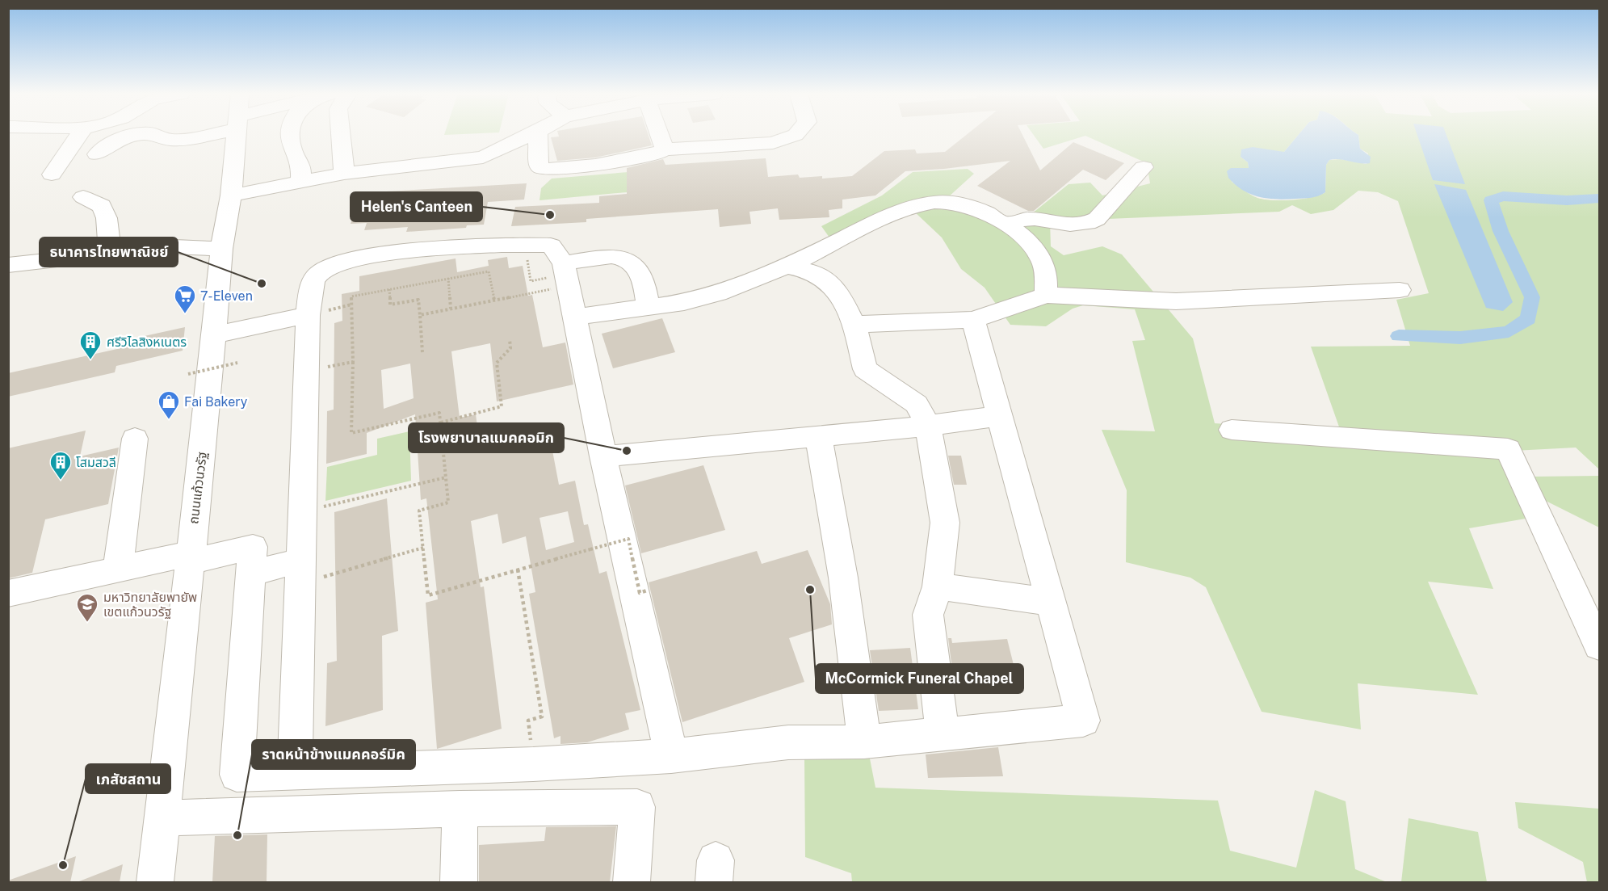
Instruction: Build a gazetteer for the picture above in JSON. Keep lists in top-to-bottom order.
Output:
{
  "streets": {
    "street": ["ถนนแก้วนวรัฐ"]
  },
  "places": {
    "other": [
      "Helen's Canteen",
      "ธนาคารไทยพาณิชย์",
      "โรงพยาบาลแมคคอมิก",
      "McCormick Funeral Chapel",
      "ราดหน้าข้างแมคคอร์มิค",
      "เภสัชสถาน"
    ],
    "supermarket": ["7-Eleven"],
    "building": ["ศรีวิไลสิงหเนตร", "โสมสวลี"],
    "shop": ["Fai Bakery"],
    "school or university": ["มหาวิทยาลัยพายัพ เขตแก้วนวรัฐ"]
  }
}
